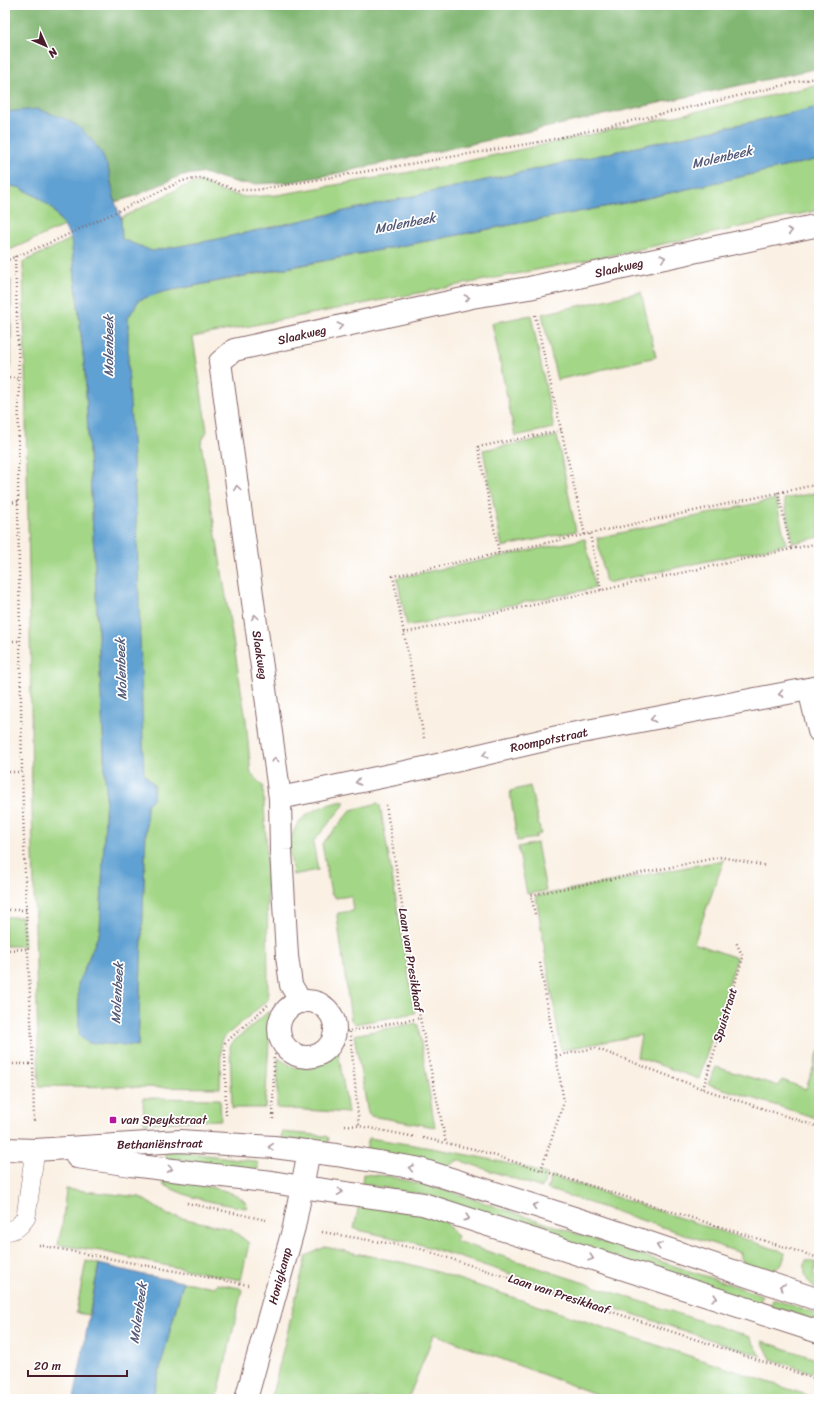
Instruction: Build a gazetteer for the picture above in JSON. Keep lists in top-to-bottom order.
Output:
{
  "streets": {
    "street": [
      "Slaakweg",
      "Roompotstraat",
      "Bethaniënstraat",
      "Honigkamp"
    ],
    "path": ["Laan van Presikhaaf", "Spuistraat"]
  },
  "crossings": [
    ["Slaakweg", "Roompotstraat"],
    ["Roompotstraat", "Laan van Presikhaaf"],
    ["Laan van Presikhaaf", "Honigkamp"],
    ["Bethaniënstraat", "Honigkamp"]
  ],
  "one_way": ["Roompotstraat"],
  "water": ["Molenbeek"],
  "places": {
    "transit": ["van Speykstraat"]
  },
  "scale_bar": "20 m",
  "north": "bottom right"
}
